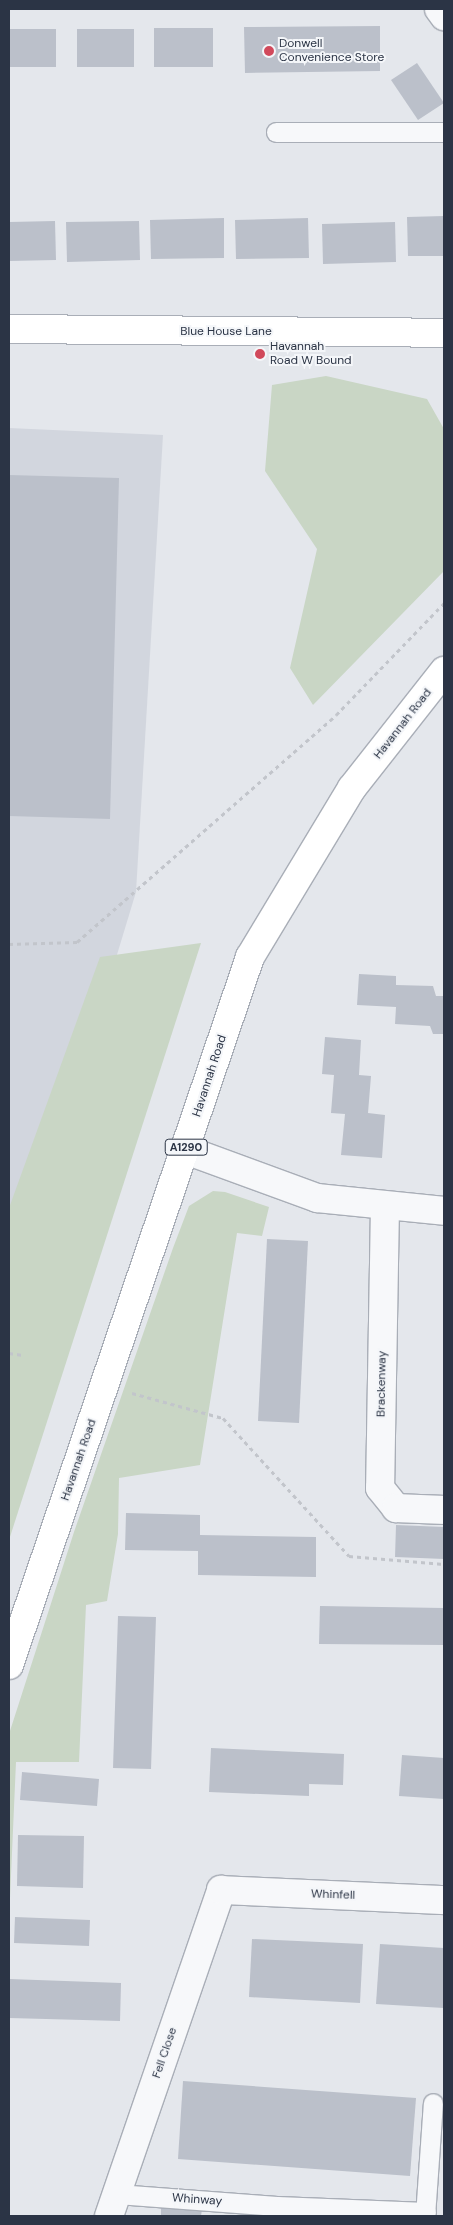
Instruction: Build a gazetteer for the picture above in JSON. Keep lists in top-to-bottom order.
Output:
{
  "streets": {
    "main road": ["Blue House Lane", "Havannah Road", "A1290"],
    "street": ["Brackenway", "Whinfell", "Fell Close"],
    "lane": ["Whinway"]
  },
  "crossings": [
    ["Whinfell", "Fell Close"],
    ["Fell Close", "Whinway"]
  ],
  "places": ["Donwell Convenience Store", "Havannah Road W Bound"]
}
